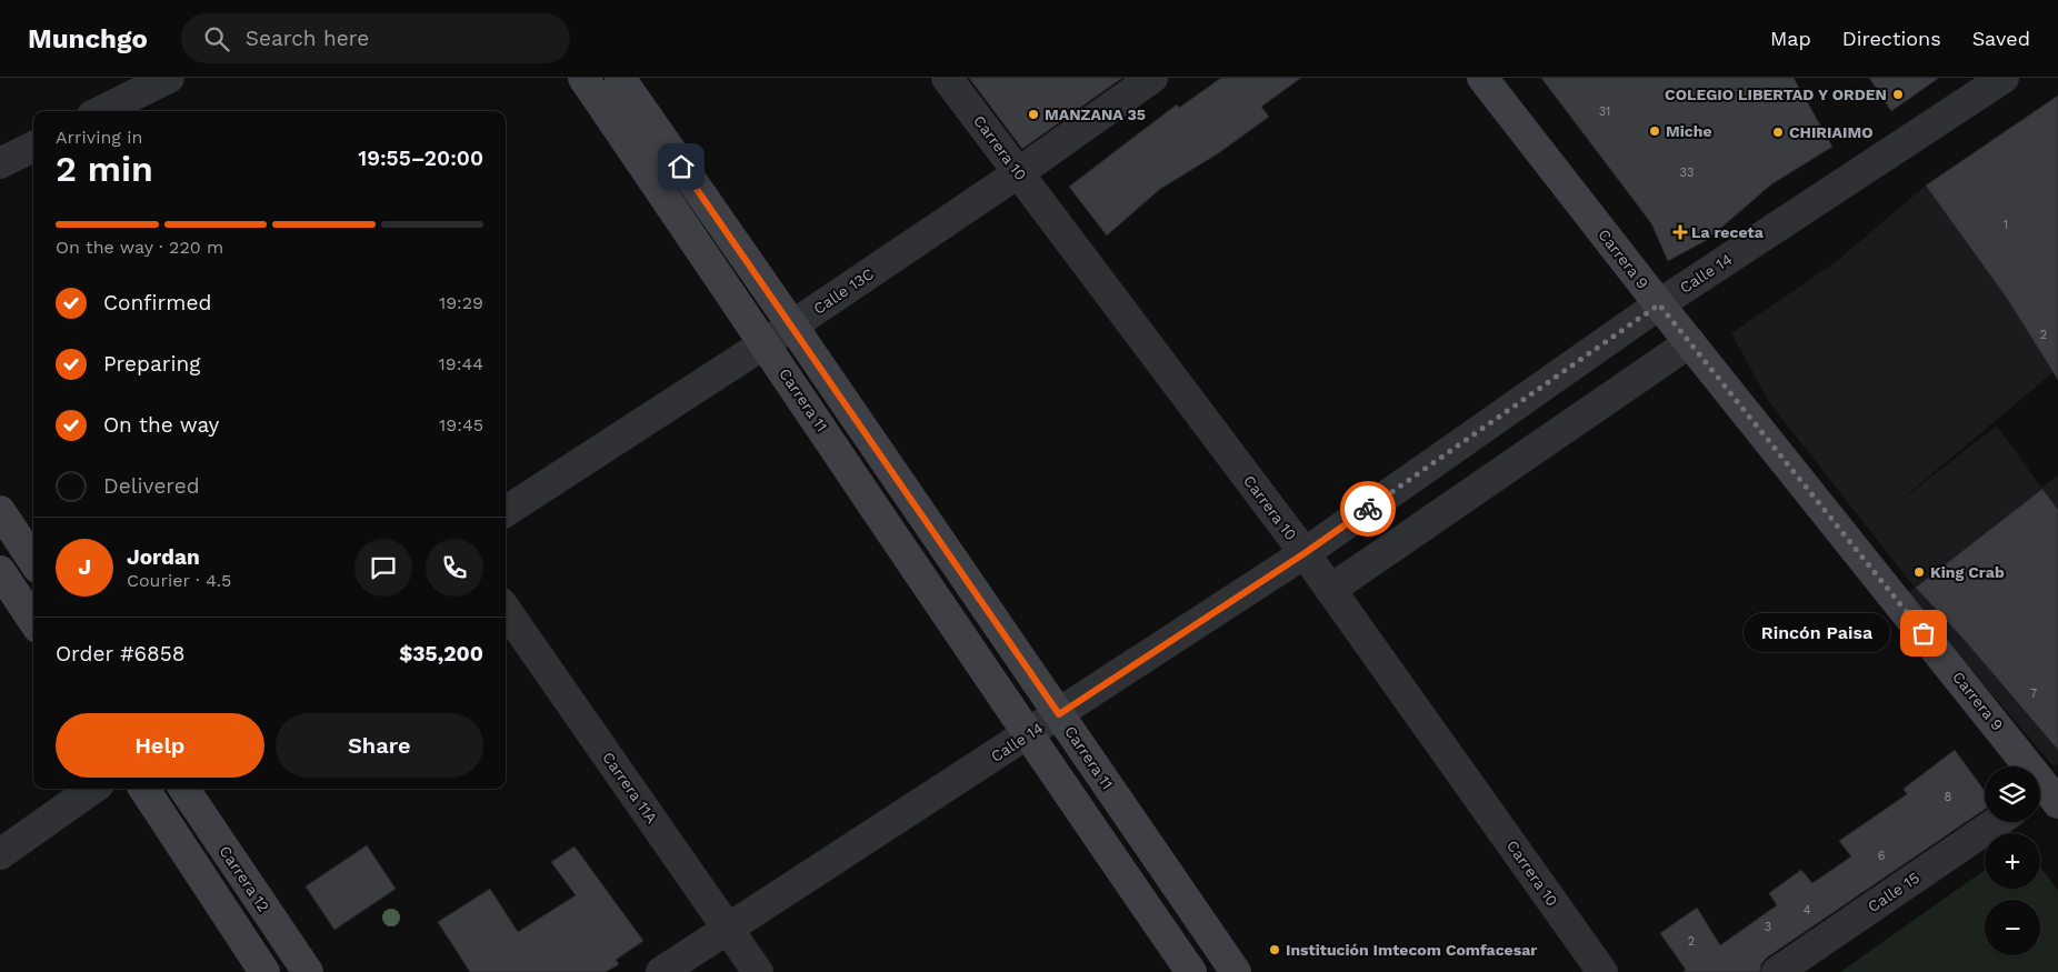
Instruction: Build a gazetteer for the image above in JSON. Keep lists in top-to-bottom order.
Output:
{
  "streets": {
    "main road": ["Carrera 9", "Carrera 11", "Carrera 12"],
    "street": [
      "Carrera 10",
      "Calle 14",
      "Calle 13C",
      "Carrera 11A",
      "Calle 15"
    ]
  },
  "crossings": [
    ["Carrera 10", "Calle 14"],
    ["Carrera 10", "Calle 13C"],
    ["Carrera 9", "Calle 14"],
    ["Calle 14", "Carrera 11"],
    ["Calle 14", "Carrera 11A"],
    ["Calle 13C", "Carrera 11"]
  ],
  "places": {
    "other": [
      "COLEGIO LIBERTAD Y ORDEN",
      "MANZANA 35",
      "Miche",
      "CHIRIAIMO",
      "King Crab",
      "Rincón Paisa",
      "Institución Imtecom Comfacesar"
    ],
    "health": ["La receta"]
  },
  "house_numbers": [
    "31",
    "33",
    "1",
    "2",
    "7",
    "8",
    "6",
    "4",
    "3",
    "2"
  ],
  "page": {
    "header": "Munchgo",
    "search": "Search here",
    "nav": ["Map", "Directions", "Saved"],
    "heading": ["2 min", "Arriving in", "19:55–20:00"],
    "panel": [
      "Jordan",
      "Courier · 4.5",
      "Order #6858",
      "$35,200"
    ],
    "bar": "On the way · 220 m",
    "list": [
      ["Confirmed", "19:29"],
      ["Preparing", "19:44"],
      ["On the way", "19:45"],
      "Delivered"
    ],
    "round": "J",
    "bubble": "Rincón Paisa",
    "buttons": ["Help", "Share"],
    "map_buttons": ["+", "−"]
  }
}
